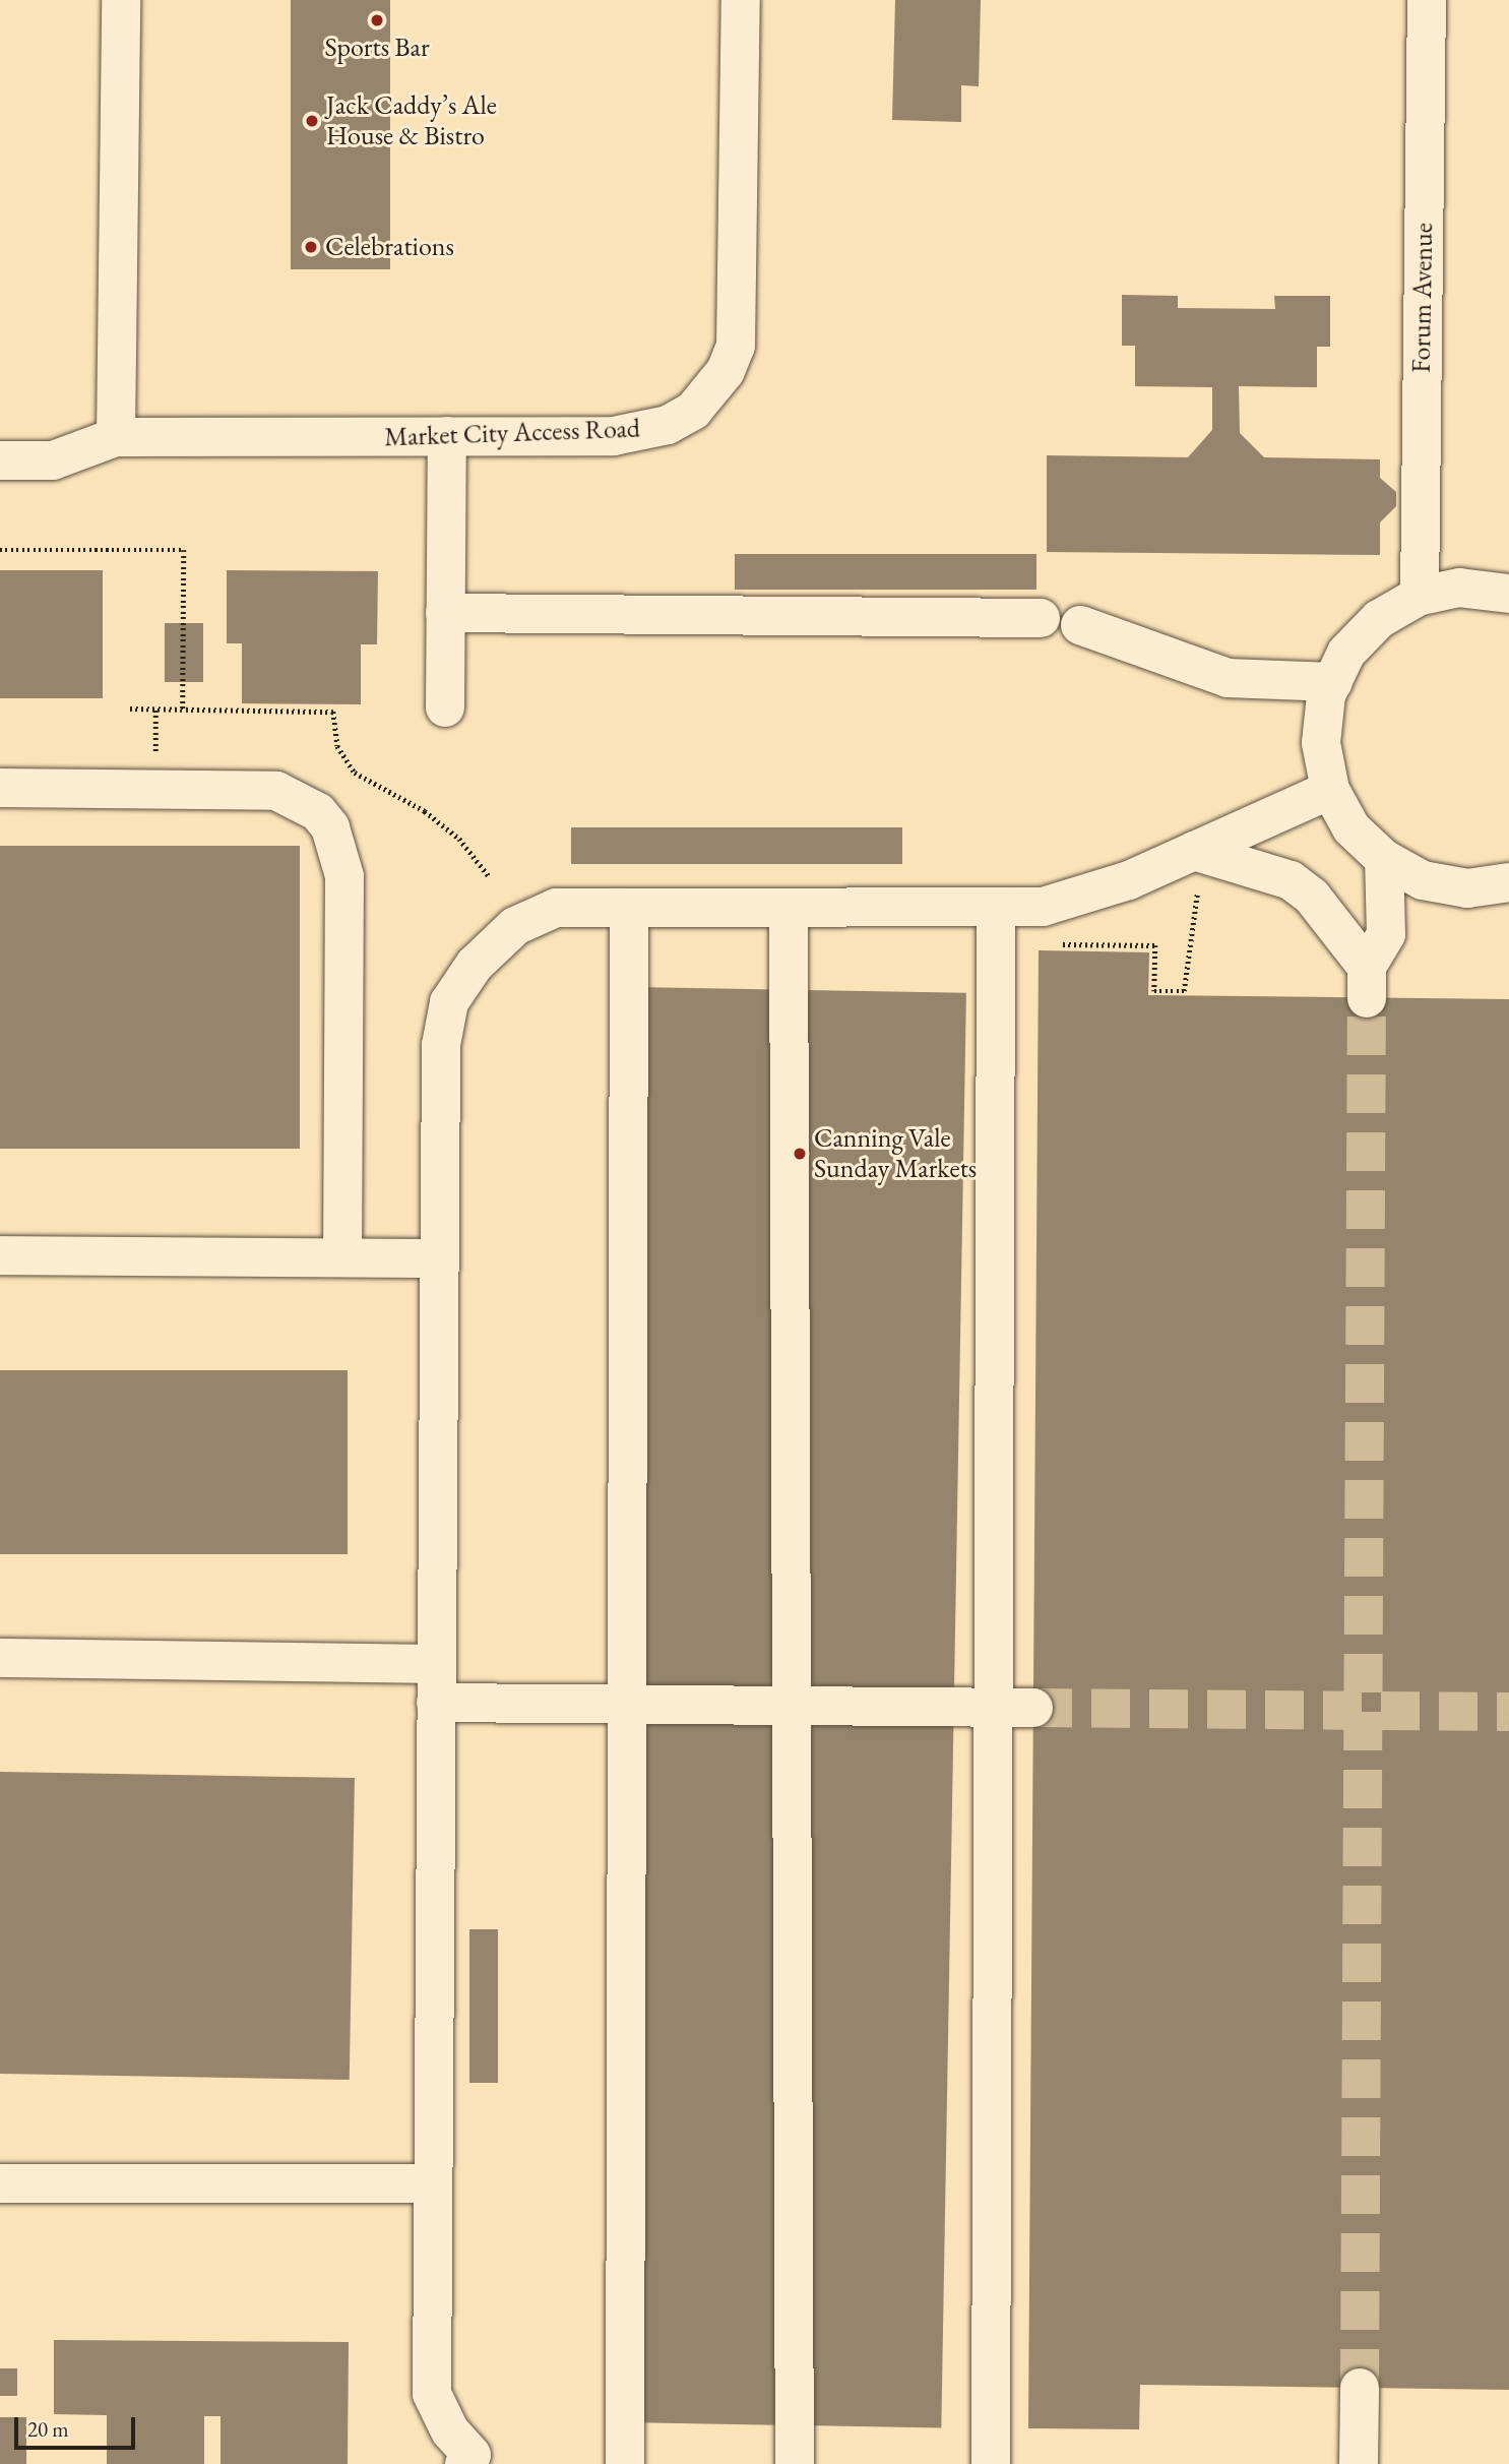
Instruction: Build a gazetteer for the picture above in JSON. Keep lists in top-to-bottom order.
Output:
{
  "streets": {
    "street": ["Forum Avenue", "Market City Access Road"]
  },
  "places": [
    "Sports Bar",
    "Jack Caddy’s Ale House & Bistro",
    "Celebrations",
    "Canning Vale Sunday Markets"
  ],
  "scale_bar": "20 m"
}
